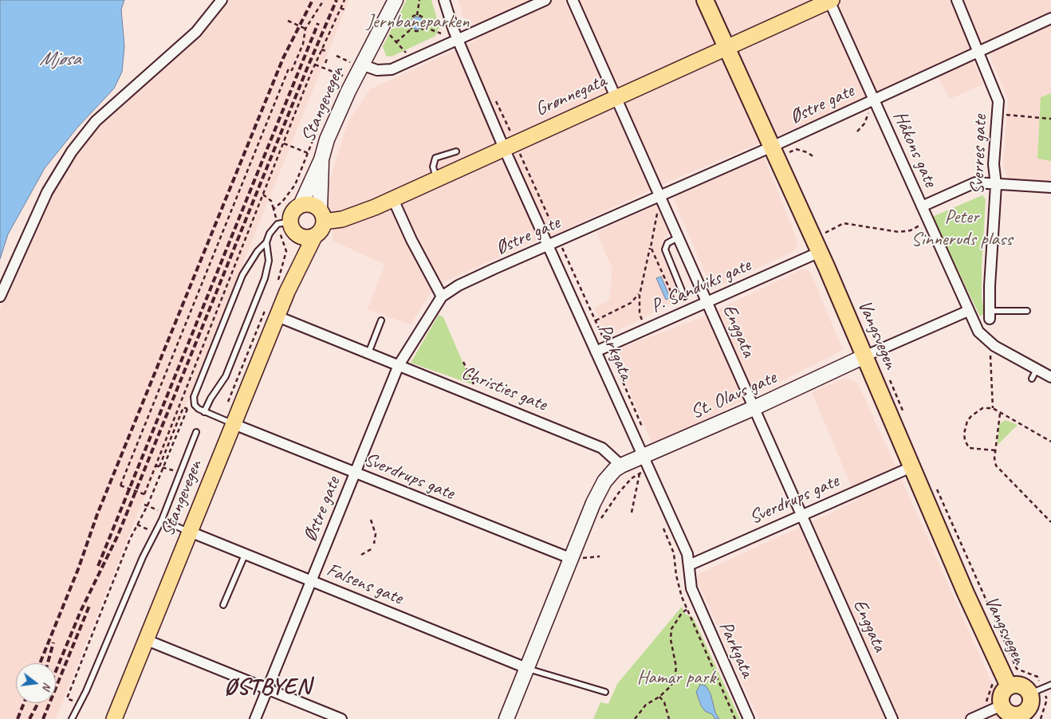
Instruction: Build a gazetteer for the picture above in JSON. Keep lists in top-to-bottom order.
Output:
{
  "streets": {
    "highway": ["Vangsvegen"],
    "main road": ["Grønnegata", "Stangevegen", "St. Olavs gate"],
    "street": [
      "Østre gate",
      "Håkons gate",
      "Sverres gate",
      "P. Sandviks gate",
      "Enggata",
      "Parkgata",
      "Christies gate",
      "Sverdrups gate",
      "Falsens gate"
    ]
  },
  "crossings": [
    ["Grønnegata", "Stangevegen"],
    ["Grønnegata", "Håkons gate"],
    ["Grønnegata", "Enggata"],
    ["Grønnegata", "Vangsvegen"],
    ["Grønnegata", "Parkgata"],
    ["Stangevegen", "Christies gate"],
    ["Stangevegen", "Sverdrups gate"],
    ["Stangevegen", "Falsens gate"],
    ["Østre gate", "Håkons gate"],
    ["Østre gate", "Sverres gate"],
    ["Østre gate", "Enggata"],
    ["Østre gate", "Vangsvegen"],
    ["Østre gate", "Parkgata"],
    ["Østre gate", "Christies gate"],
    ["Østre gate", "Sverdrups gate"],
    ["Østre gate", "Falsens gate"],
    ["Håkons gate", "St. Olavs gate"],
    ["P. Sandviks gate", "Enggata"],
    ["P. Sandviks gate", "Vangsvegen"],
    ["P. Sandviks gate", "Parkgata"],
    ["Enggata", "St. Olavs gate"],
    ["Enggata", "Sverdrups gate"],
    ["Vangsvegen", "St. Olavs gate"],
    ["Vangsvegen", "Sverdrups gate"],
    ["Parkgata", "St. Olavs gate"],
    ["Parkgata", "Sverdrups gate"],
    ["Christies gate", "St. Olavs gate"],
    ["St. Olavs gate", "Sverdrups gate"],
    ["St. Olavs gate", "Falsens gate"]
  ],
  "districts": ["ØSTBYEN"],
  "water": ["Mjøsa"],
  "parks": ["Jernbaneparken", "Peter Sinneruds plass", "Hamar park"],
  "north": "right"
}
